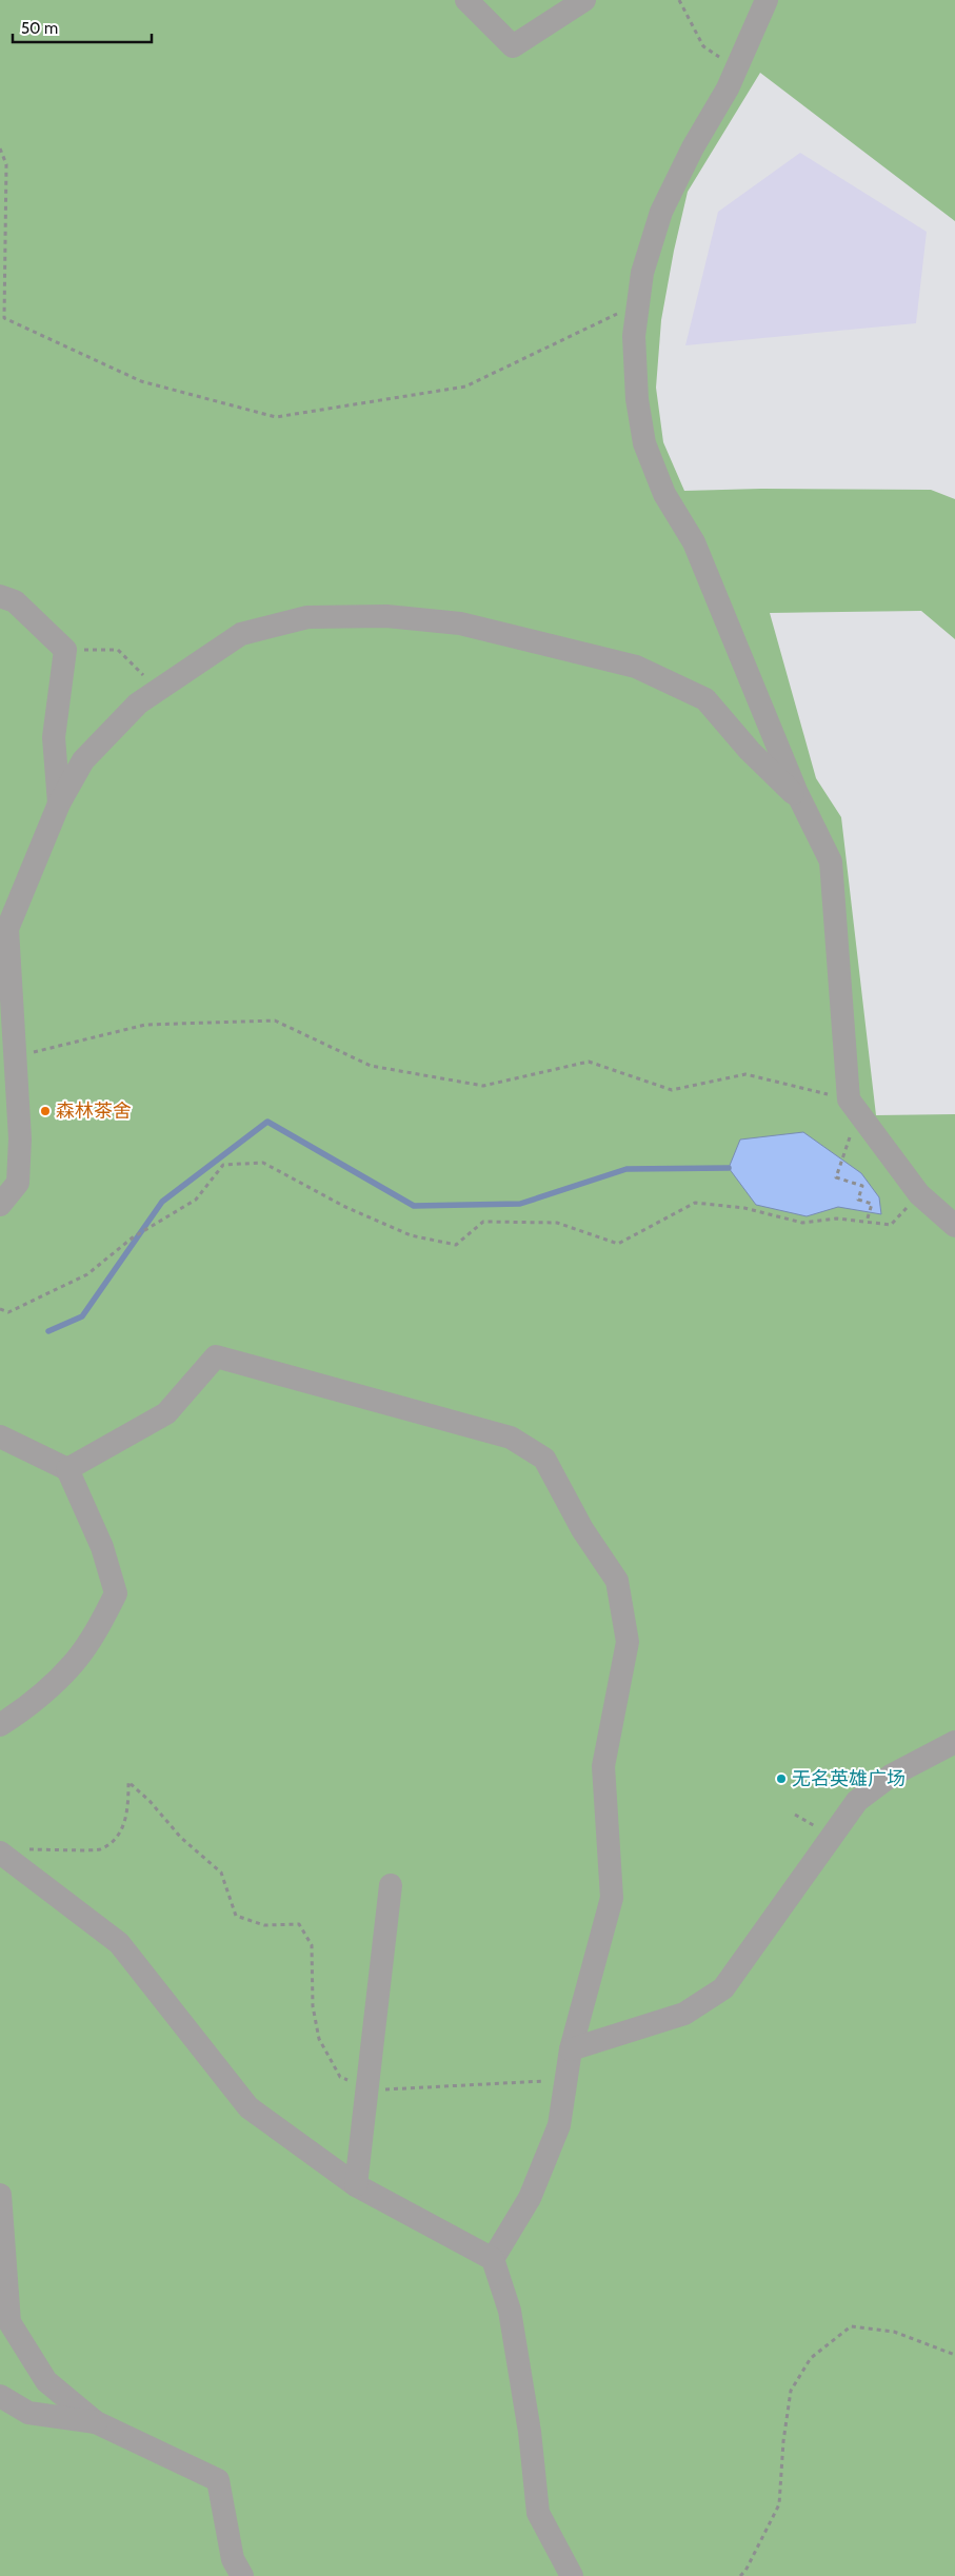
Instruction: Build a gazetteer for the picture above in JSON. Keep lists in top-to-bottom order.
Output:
{
  "places": ["森林茶舍", "无名英雄广场"],
  "scale_bar": "50 m"
}
